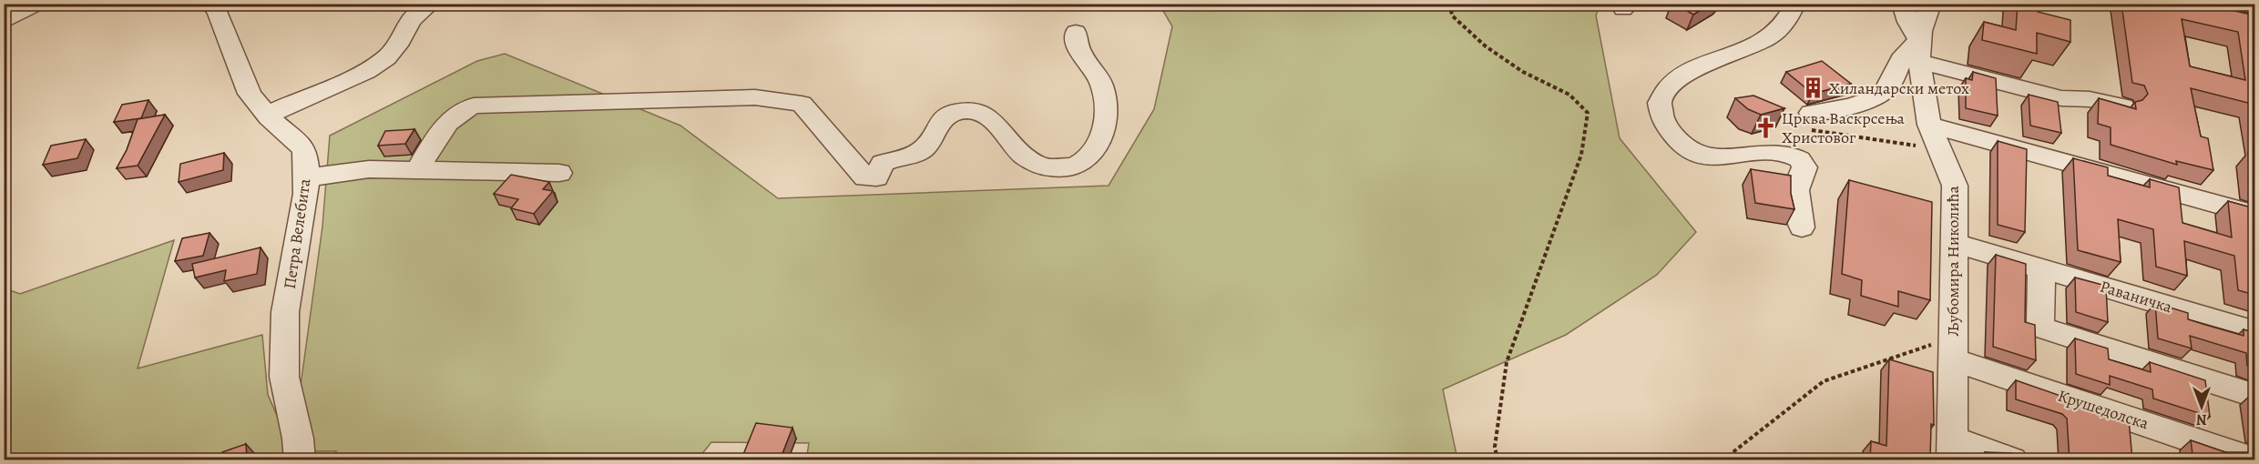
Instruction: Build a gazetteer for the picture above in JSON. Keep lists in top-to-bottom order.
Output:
{
  "streets": {
    "street": [
      "Петра Велебита",
      "Љубомира Николића",
      "Раваничка",
      "Крушедолска"
    ]
  },
  "crossings": [
    ["Љубомира Николића", "Раваничка"],
    ["Љубомира Николића", "Крушедолска"]
  ],
  "places": {
    "building": ["Хиландарски метох"],
    "church": ["Црква Васкрсења Христовог"]
  },
  "north": "bottom"
}
